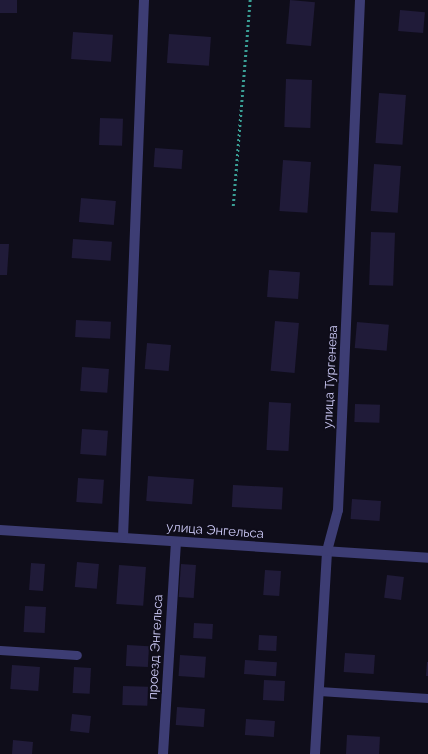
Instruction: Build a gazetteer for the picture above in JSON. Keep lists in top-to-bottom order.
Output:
{
  "streets": {
    "street": ["улица Тургенева", "улица Энгельса", "проезд Энгельса"]
  },
  "crossings": [
    ["улица Тургенева", "улица Энгельса"],
    ["улица Энгельса", "проезд Энгельса"]
  ]
}
